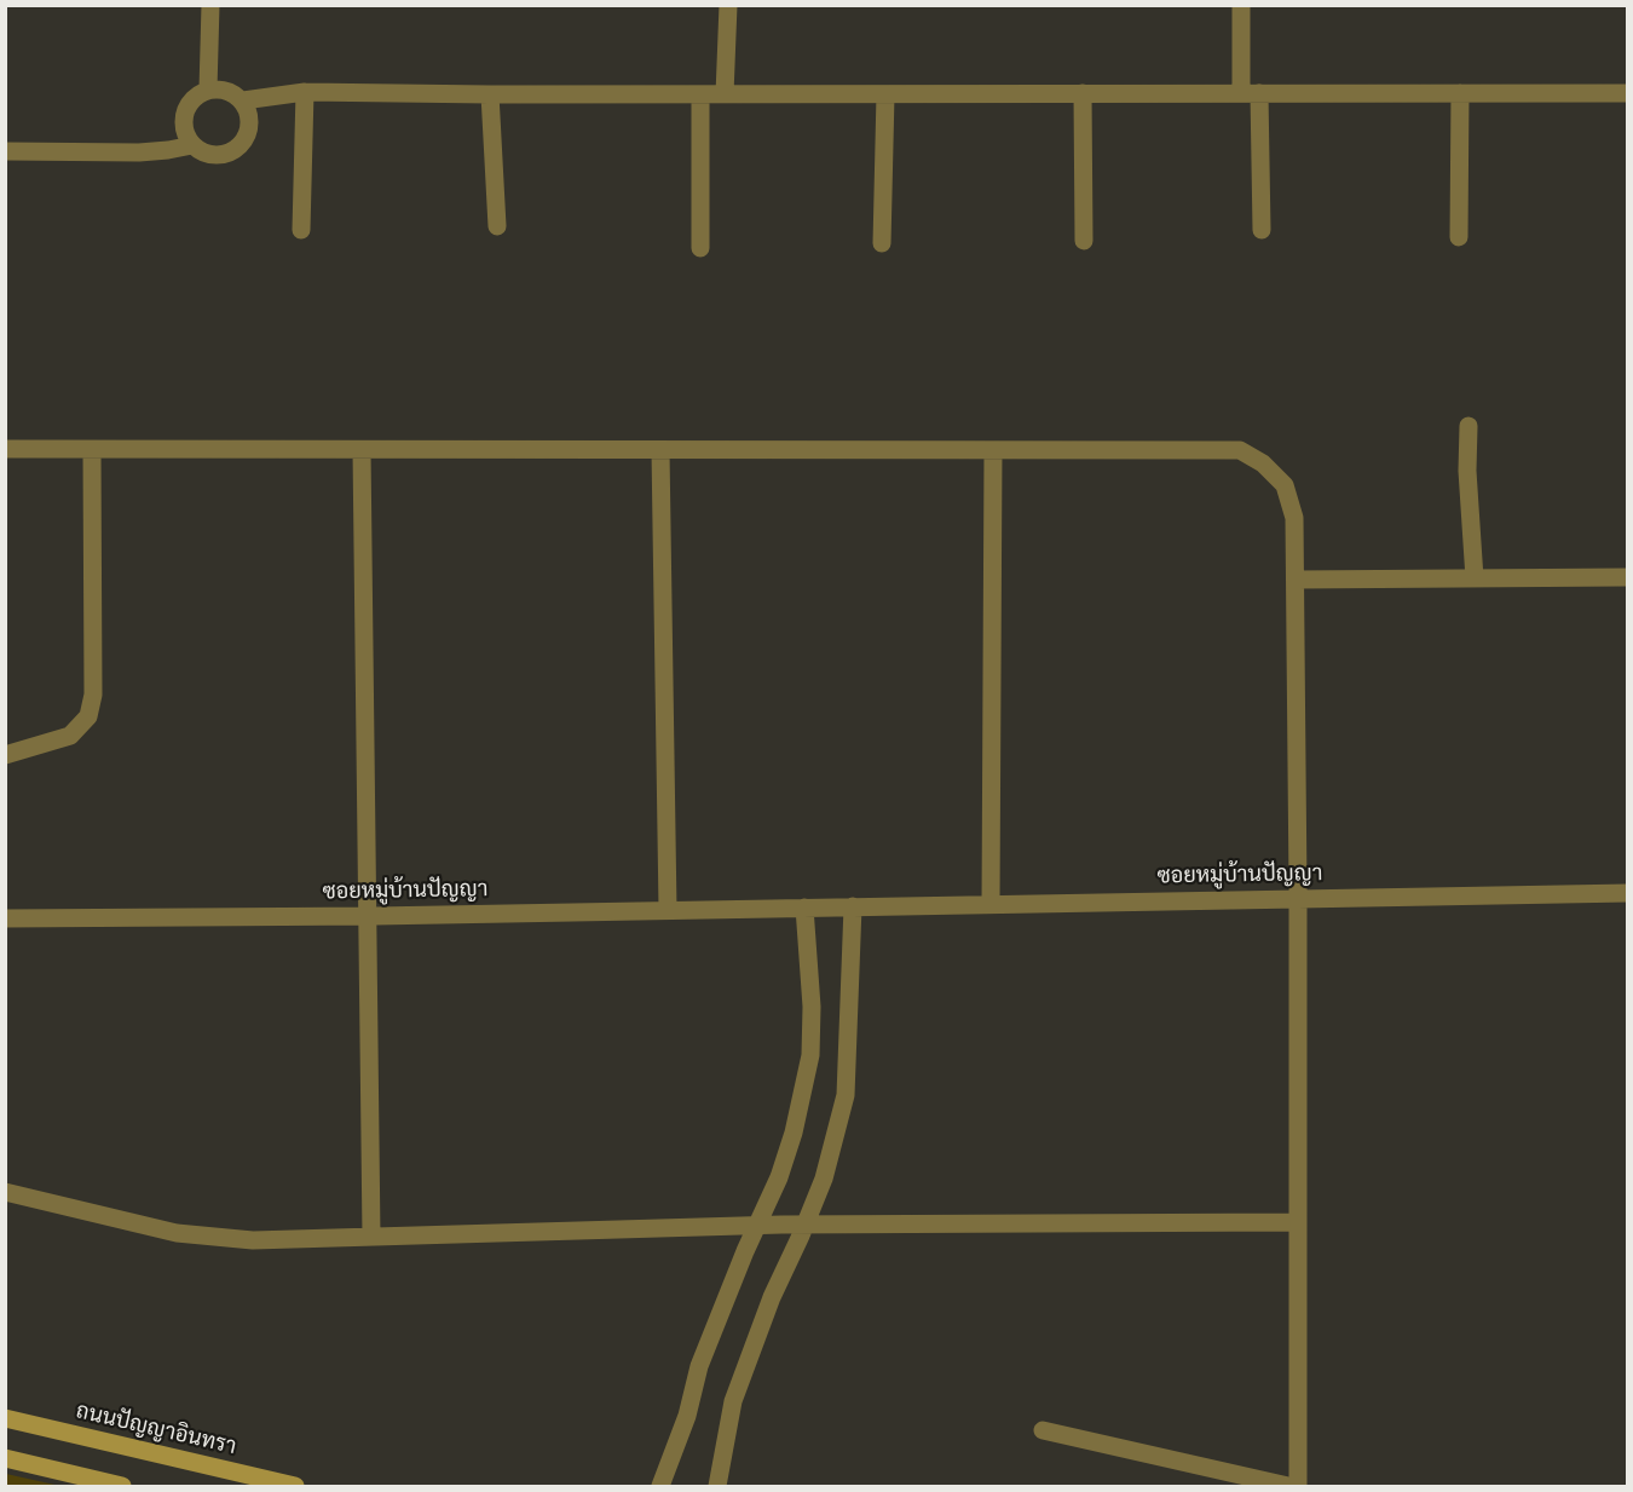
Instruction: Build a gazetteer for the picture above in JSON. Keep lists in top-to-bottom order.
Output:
{
  "streets": {
    "main road": ["ถนนปัญญาอินทรา"],
    "street": ["ซอยหมู่บ้านปัญญา"]
  }
}
